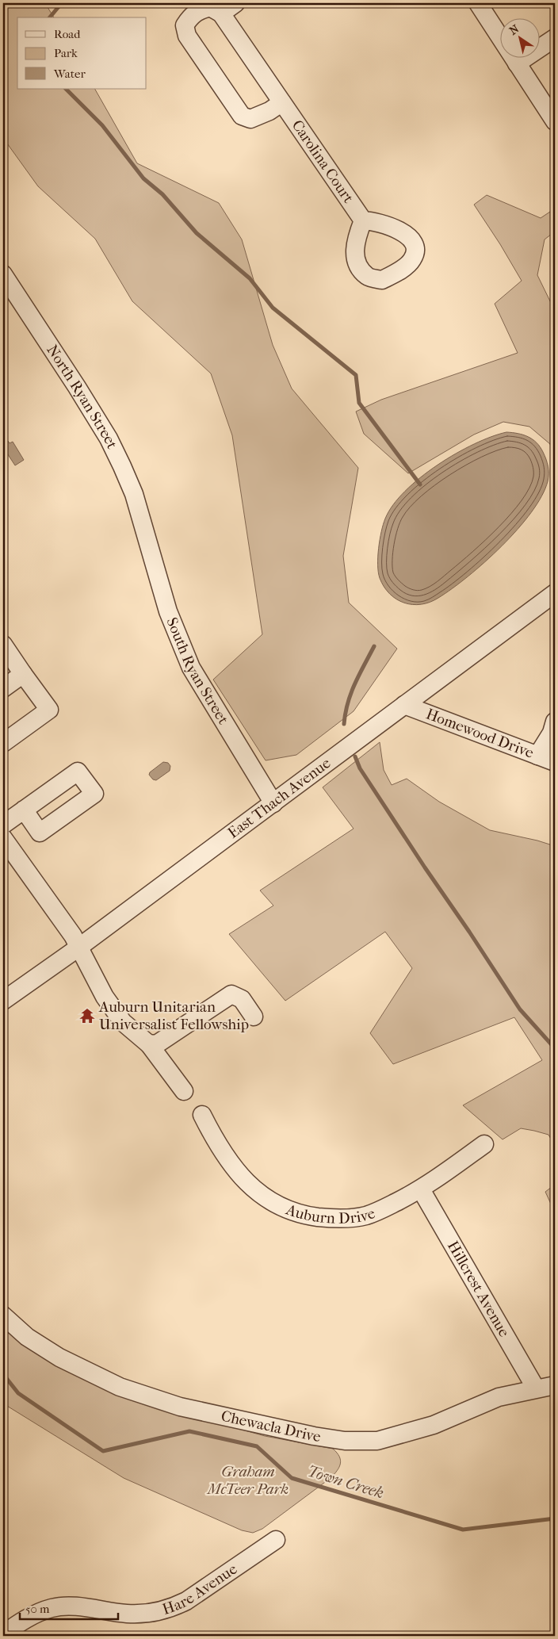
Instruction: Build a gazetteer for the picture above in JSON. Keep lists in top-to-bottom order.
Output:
{
  "streets": {
    "street": [
      "Carolina Court",
      "North Ryan Street",
      "South Ryan Street",
      "Homewood Drive",
      "East Thach Avenue",
      "Auburn Drive",
      "Hillcrest Avenue",
      "Chewacla Drive",
      "Hare Avenue"
    ]
  },
  "crossings": [
    ["North Ryan Street", "South Ryan Street"],
    ["South Ryan Street", "East Thach Avenue"],
    ["Homewood Drive", "East Thach Avenue"],
    ["Auburn Drive", "Hillcrest Avenue"],
    ["Hillcrest Avenue", "Chewacla Drive"]
  ],
  "water": ["Town Creek"],
  "parks": ["Graham McTeer Park"],
  "places": {
    "temple": ["Auburn Unitarian Universalist Fellowship"]
  },
  "legend": ["Road", "Park", "Water"],
  "scale_bar": "50 m",
  "north": "top left"
}
